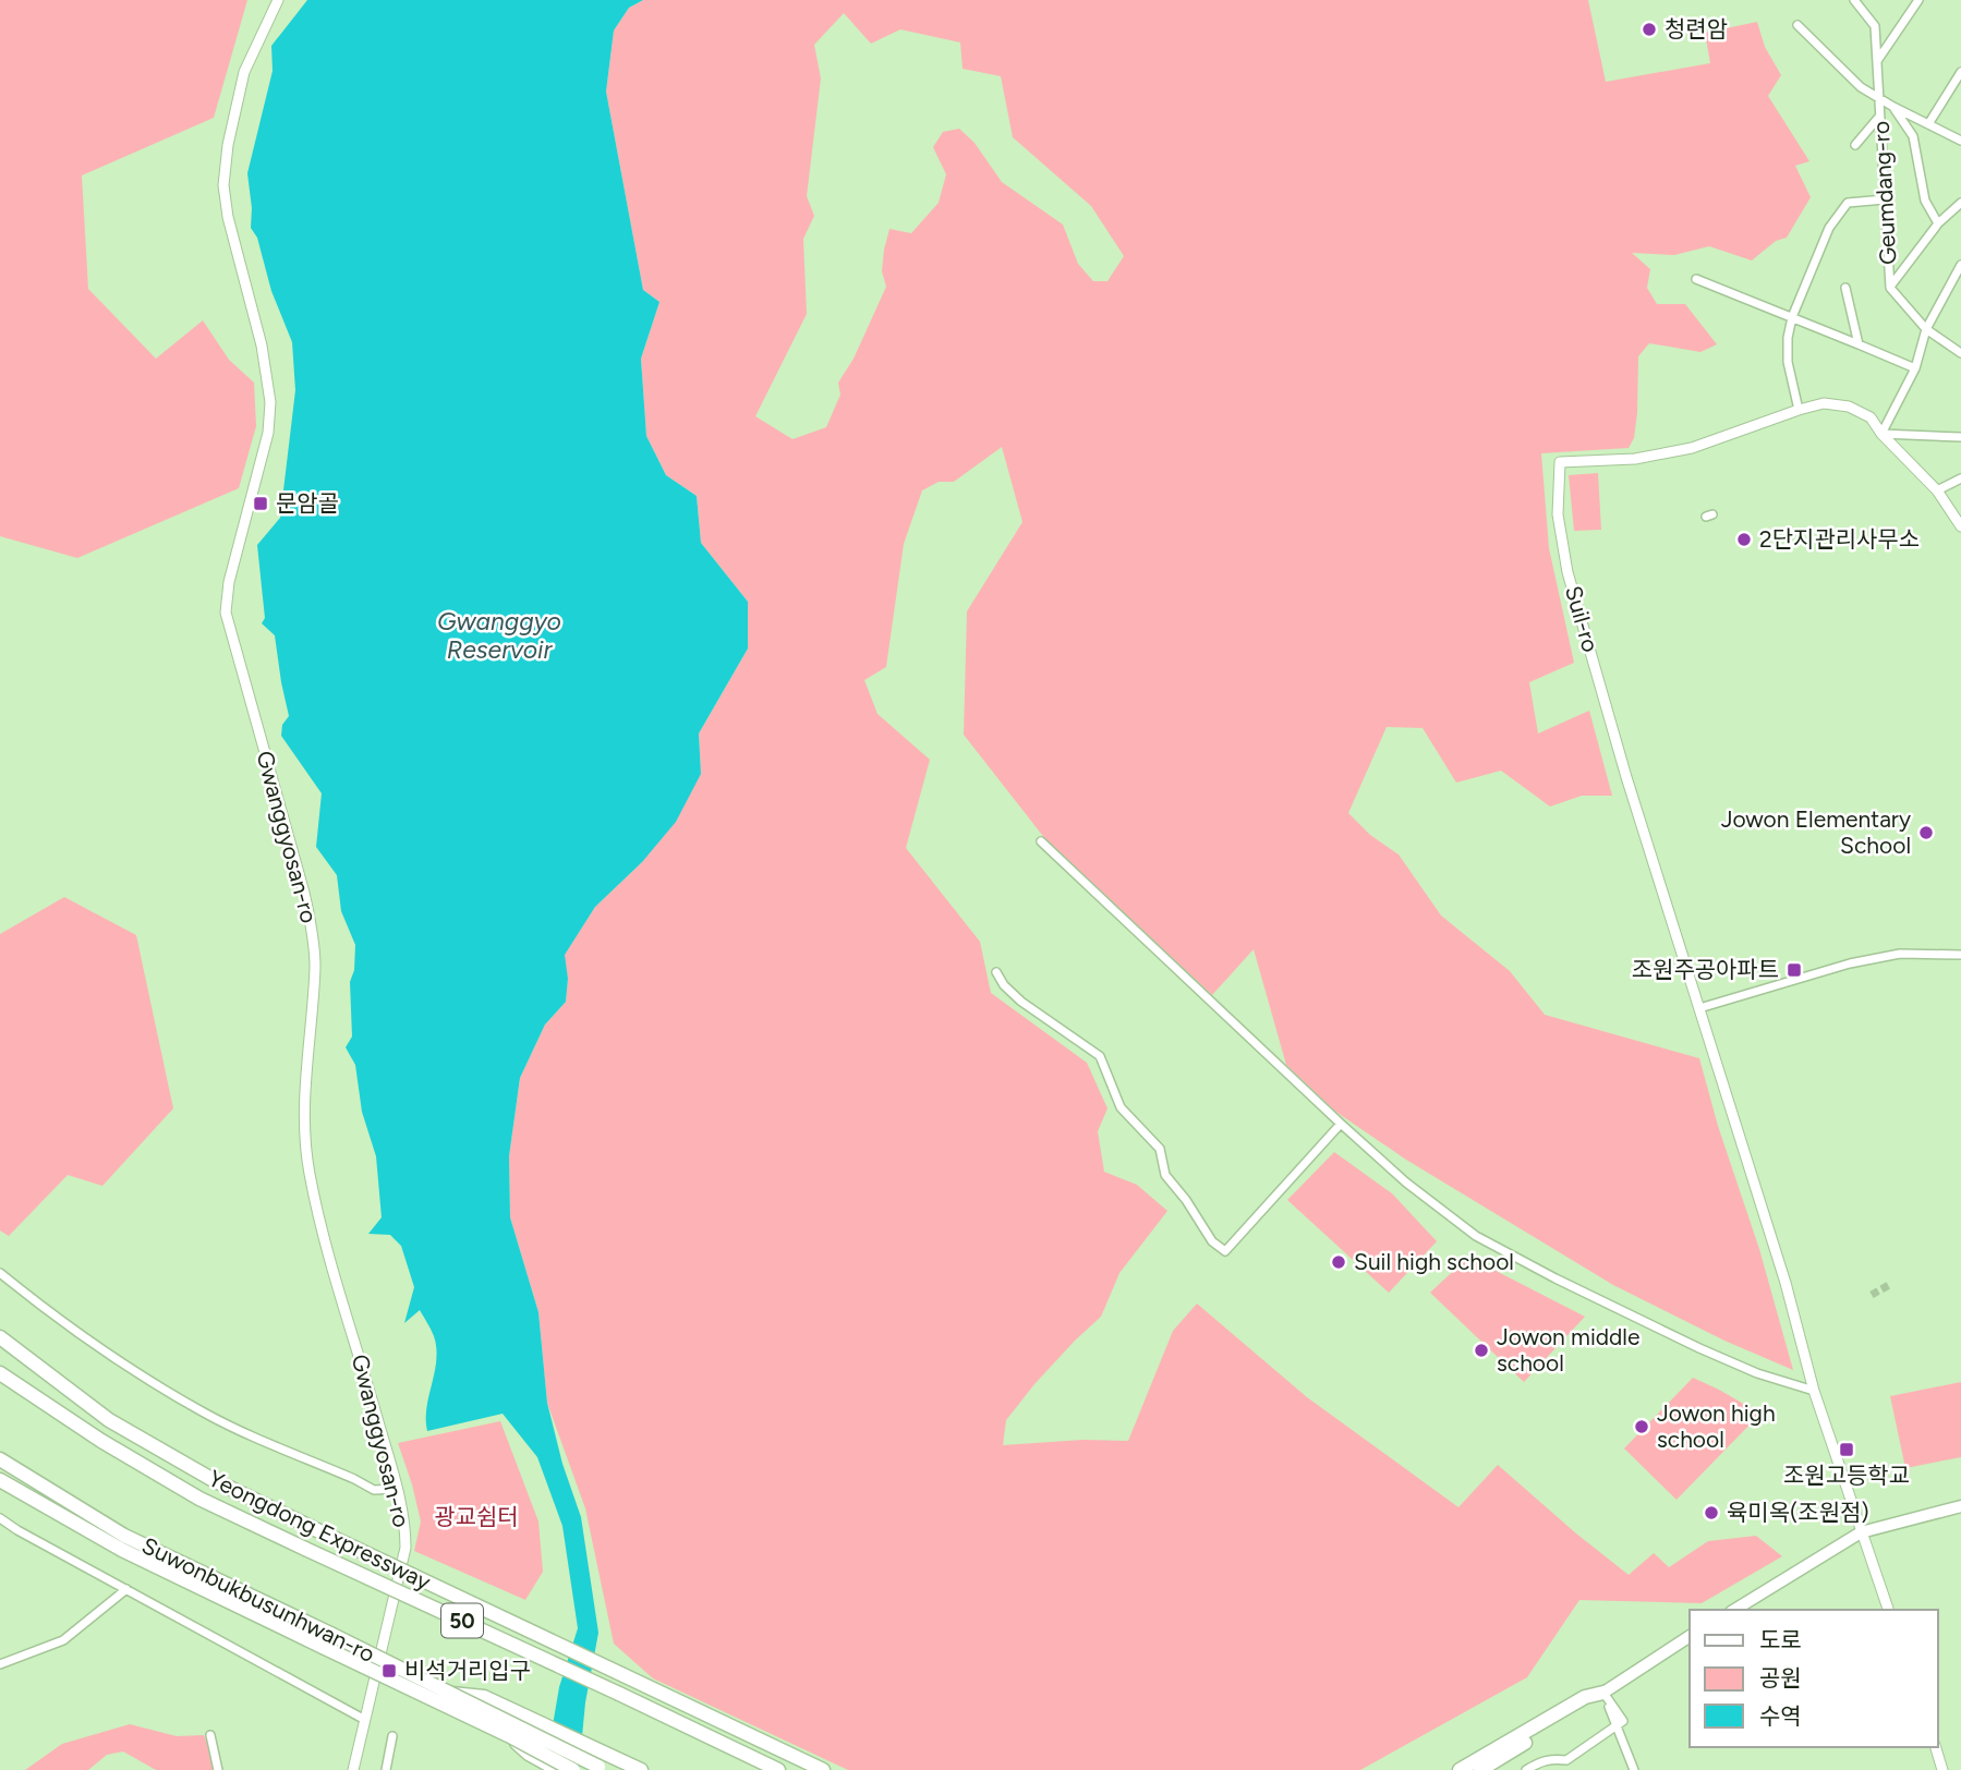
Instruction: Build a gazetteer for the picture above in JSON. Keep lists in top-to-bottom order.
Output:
{
  "streets": {
    "highway": ["Yeongdong Expressway", "Suwonbukbusunhwan-ro", "50"],
    "street": ["Geumdang-ro", "Suil-ro", "Gwanggyosan-ro"]
  },
  "water": ["Gwanggyo Reservoir"],
  "parks": ["광교쉼터"],
  "places": {
    "other": [
      "청련암",
      "2단지관리사무소",
      "Jowon Elementary School",
      "Suil high school",
      "Jowon middle school",
      "Jowon high school",
      "육미옥(조원점)"
    ],
    "transit": [
      "문암골",
      "조원주공아파트",
      "조원고등학교",
      "비석거리입구"
    ]
  },
  "legend": ["도로", "공원", "수역"]
}
